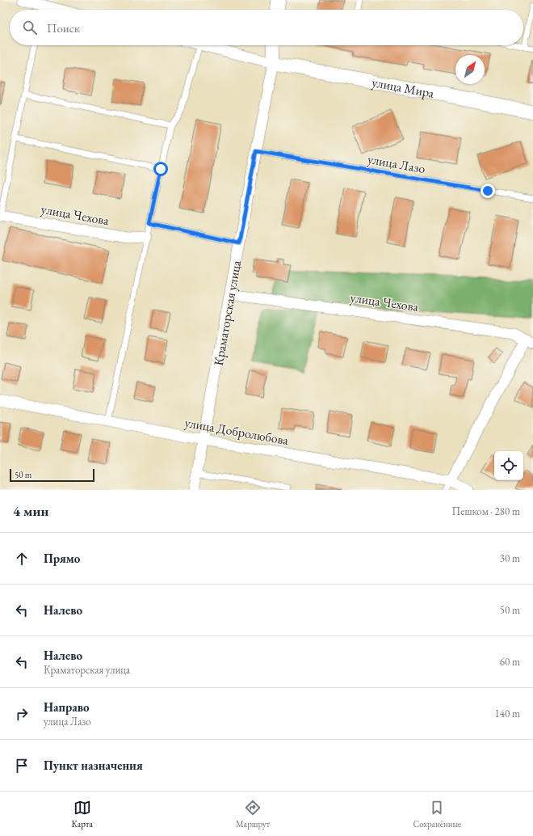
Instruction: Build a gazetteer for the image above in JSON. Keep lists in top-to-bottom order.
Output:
{
  "streets": {
    "street": [
      "улица Мира",
      "улица Чехова",
      "Краматорская улица",
      "улица Добролюбова"
    ],
    "lane": ["улица Лазо"]
  },
  "crossings": [
    ["улица Мира", "Краматорская улица"],
    ["улица Лазо", "Краматорская улица"],
    ["улица Чехова", "Краматорская улица"],
    ["Краматорская улица", "улица Добролюбова"]
  ],
  "scale_bar": "50 m",
  "north": "top right",
  "page": {
    "search": "Поиск",
    "scale": "50 m",
    "heading": ["4 мин", "Пешком · 280 m"],
    "list": [
      ["Прямо", "30 m"],
      ["Налево", "50 m"],
      ["Налево", "Краматорская улица", "60 m"],
      ["Направо", "улица Лазо", "140 m"],
      "Пункт назначения"
    ],
    "nav": ["Карта", "Маршрут", "Сохранённые"]
  }
}
